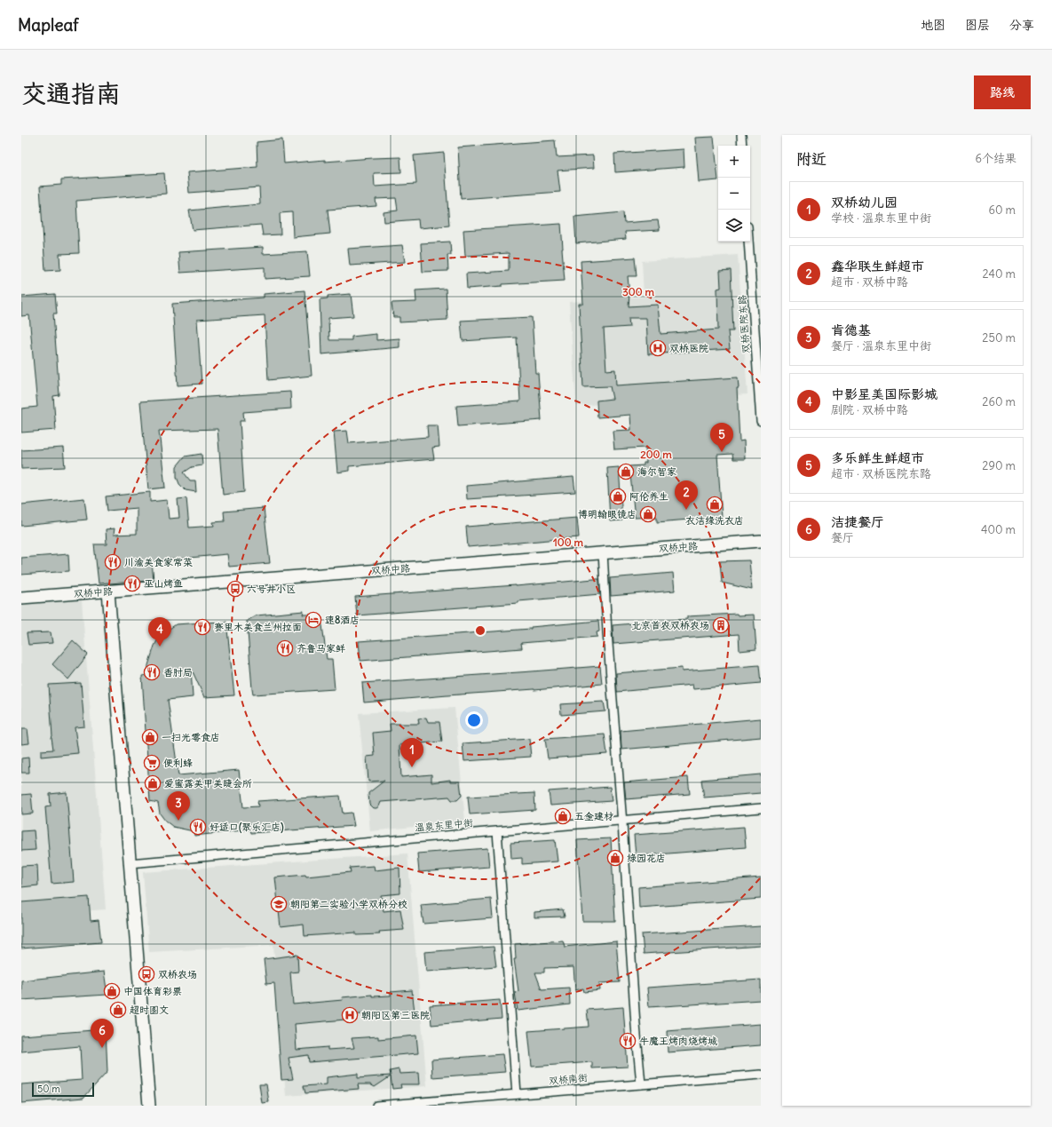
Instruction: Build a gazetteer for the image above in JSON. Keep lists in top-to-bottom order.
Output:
{
  "streets": {
    "street": [
      "双桥医院东路",
      "双桥中路",
      "温泉东里中街",
      "双桥南街"
    ]
  },
  "places": {
    "hospital": ["双桥医院", "朝阳区第三医院"],
    "shop": [
      "海尔智家",
      "阿伦养生",
      "衣洁缘洗衣店",
      "博明翰眼镜店",
      "一扫光零食店",
      "爱蜜露美甲美睫会所",
      "五金建材",
      "绿园花店",
      "中国体育彩票",
      "超时图文"
    ],
    "restaurant": [
      "川渝美食家常菜",
      "巫山烤鱼",
      "赛里木美食兰州拉面",
      "齐鲁马家鲜",
      "香肘局",
      "好适口(聚乐汇店)",
      "牛魔王烤肉烧烤城"
    ],
    "bus stop": ["六号井小区", "双桥农场"],
    "hotel": ["速8酒店"],
    "building": ["北京首农双桥农场"],
    "supermarket": ["便利蜂"],
    "school or university": ["朝阳第二实验小学双桥分校"]
  },
  "scale_bar": "50 m",
  "page": {
    "header": "Mapleaf",
    "nav": ["地图", "图层", "分享"],
    "buttons": "路线",
    "title": "交通指南",
    "heading": ["附近", "6个结果"],
    "map_buttons": ["+", "−"],
    "list": [
      {
        "mark": "1",
        "name": "双桥幼儿园",
        "note": "学校 · 温泉东里中街",
        "value": "60 m"
      },
      {
        "mark": "2",
        "name": "鑫华联生鲜超市",
        "note": "超市 · 双桥中路",
        "value": "240 m"
      },
      {
        "mark": "3",
        "name": "肯德基",
        "note": "餐厅 · 温泉东里中街",
        "value": "250 m"
      },
      {
        "mark": "4",
        "name": "中影星美国际影城",
        "note": "剧院 · 双桥中路",
        "value": "260 m"
      },
      {
        "mark": "5",
        "name": "多乐鲜生鲜超市",
        "note": "超市 · 双桥医院东路",
        "value": "290 m"
      },
      {
        "mark": "6",
        "name": "洁捷餐厅",
        "note": "餐厅",
        "value": "400 m"
      }
    ],
    "pins": [
      "5",
      "2",
      "4",
      "1",
      "3",
      "6"
    ],
    "scale": "50 m"
  },
  "rings": ["300 m", "200 m", "100 m"]
}
